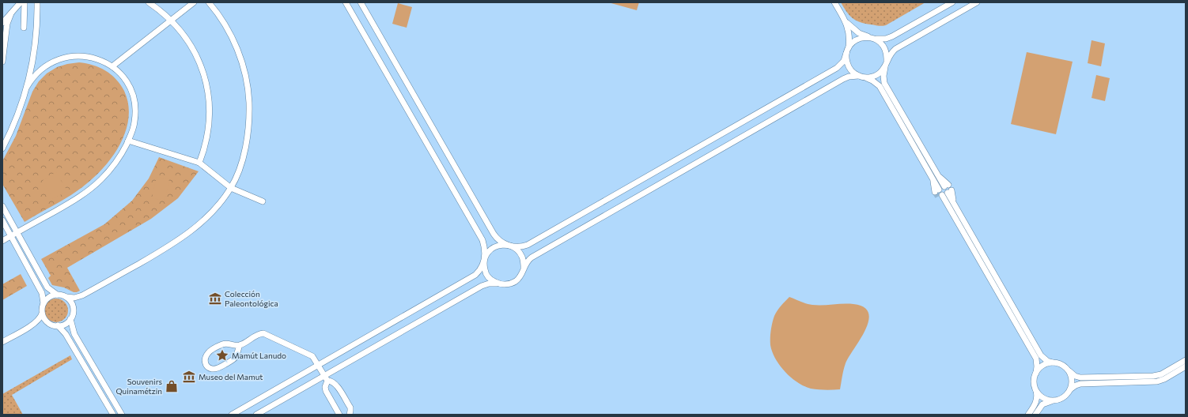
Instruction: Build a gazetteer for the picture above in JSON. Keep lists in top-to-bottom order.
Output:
{
  "places": {
    "museum": ["Colección Paleontológica", "Museo del Mamut"],
    "place": ["Mamút Lanudo"],
    "shop": ["Souvenirs Quinamétzin"]
  }
}
